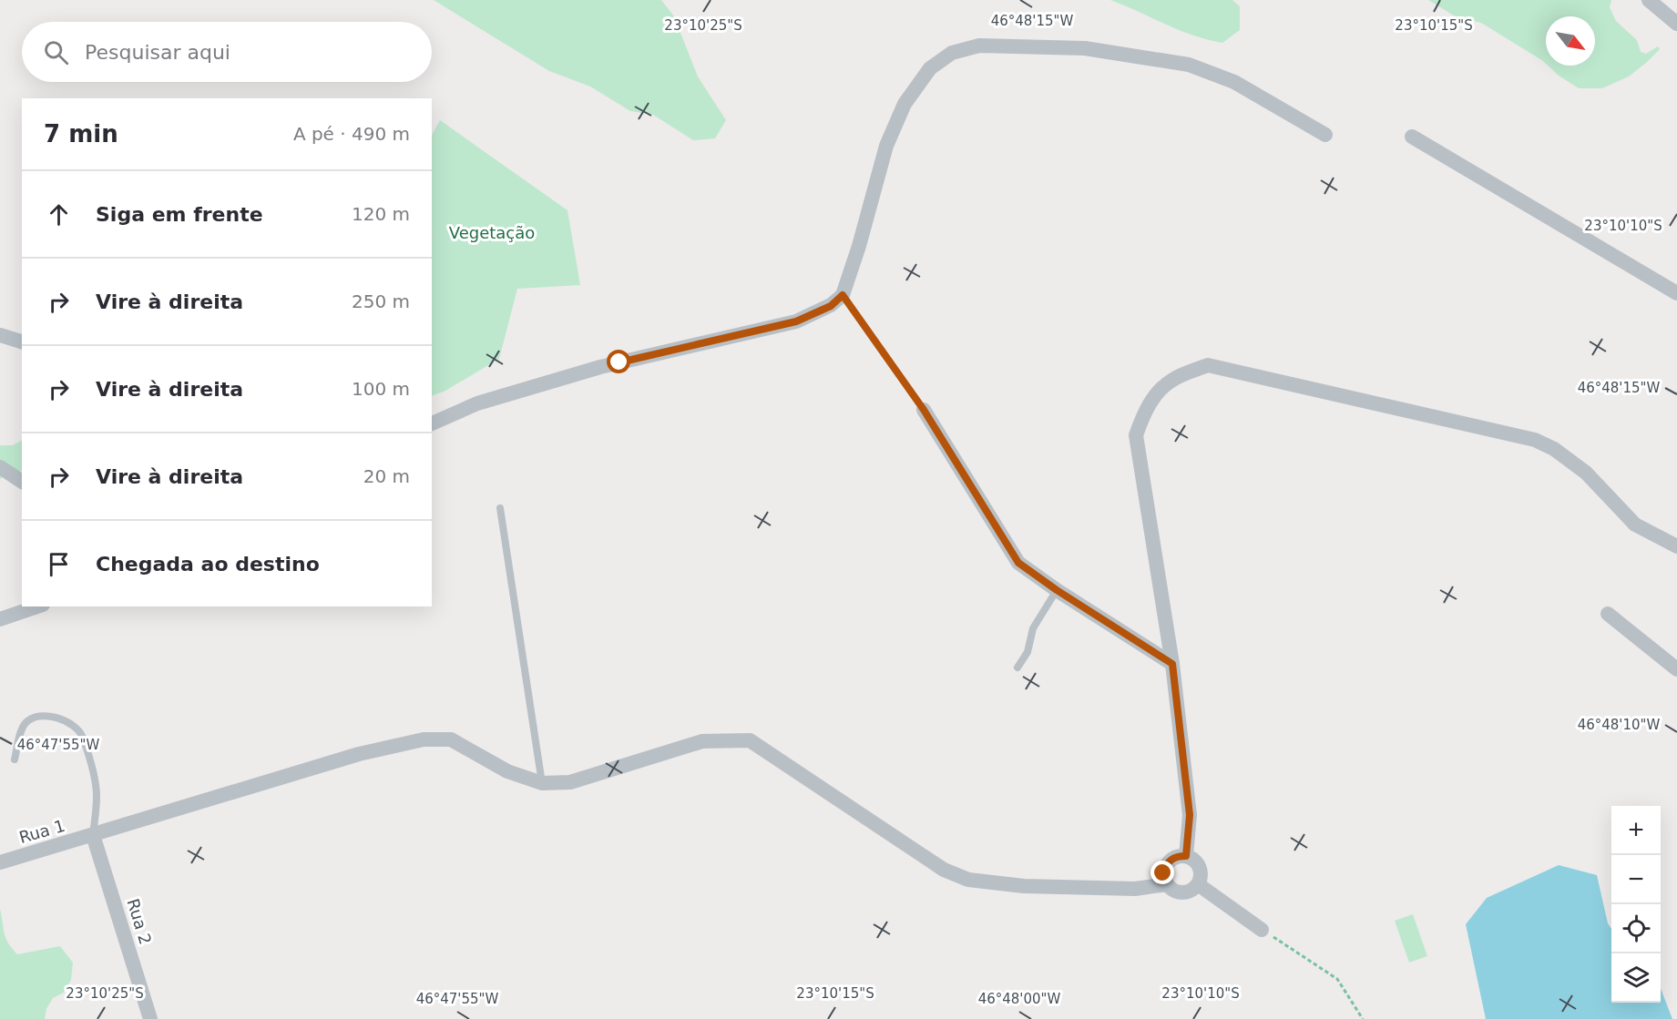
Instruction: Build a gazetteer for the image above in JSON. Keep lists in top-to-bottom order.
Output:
{
  "streets": {
    "street": ["Rua 1", "Rua 2"]
  },
  "crossings": [
    ["Rua 1", "Rua 2"]
  ],
  "parks": ["Vegetação"],
  "north": "bottom right",
  "page": {
    "search": "Pesquisar aqui",
    "heading": ["7 min", "A pé · 490 m"],
    "list": [
      ["Siga em frente", "120 m"],
      ["Vire à direita", "250 m"],
      ["Vire à direita", "100 m"],
      ["Vire à direita", "20 m"],
      "Chegada ao destino"
    ],
    "map_buttons": ["+", "−"]
  },
  "coordinates": [
    "46°48'15\"W",
    "23°10'25\"S",
    "23°10'15\"S",
    "23°10'10\"S",
    "46°48'10\"W",
    "46°47'55\"W",
    "46°48'00\"W"
  ]
}
